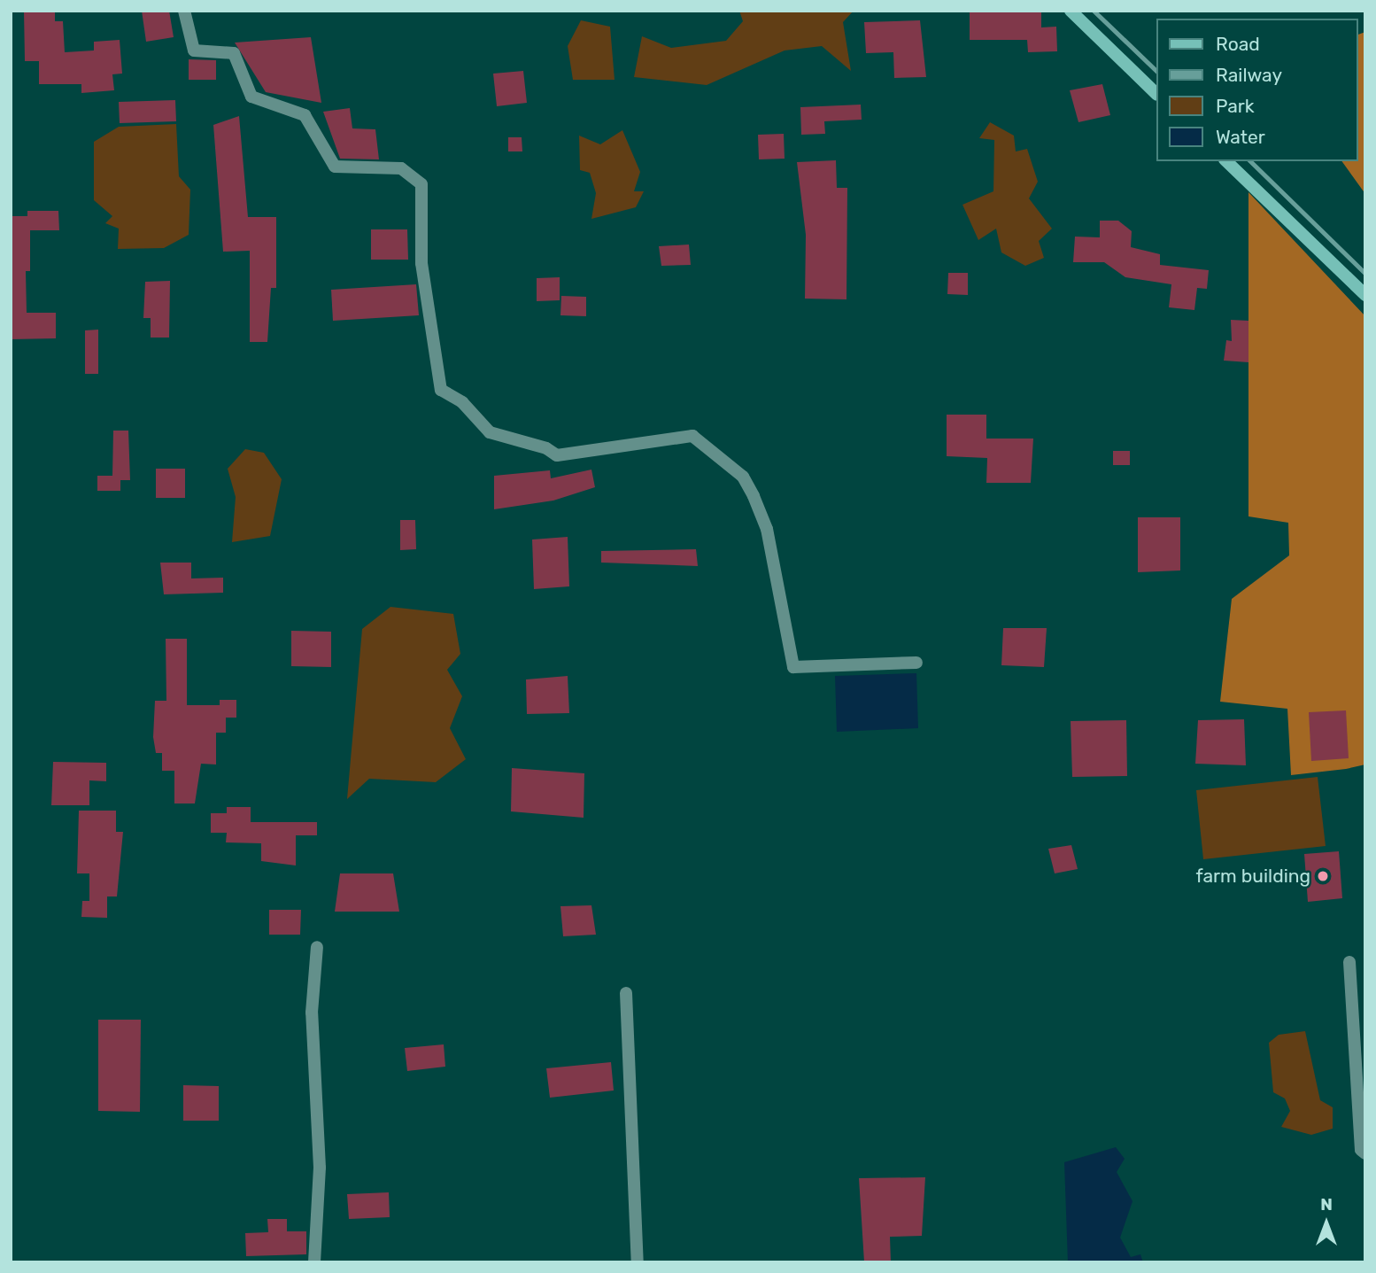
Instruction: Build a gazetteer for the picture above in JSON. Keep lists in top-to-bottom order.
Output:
{
  "places": ["farm building"],
  "legend": [
    "Road",
    "Railway",
    "Park",
    "Water"
  ],
  "north": "top"
}
